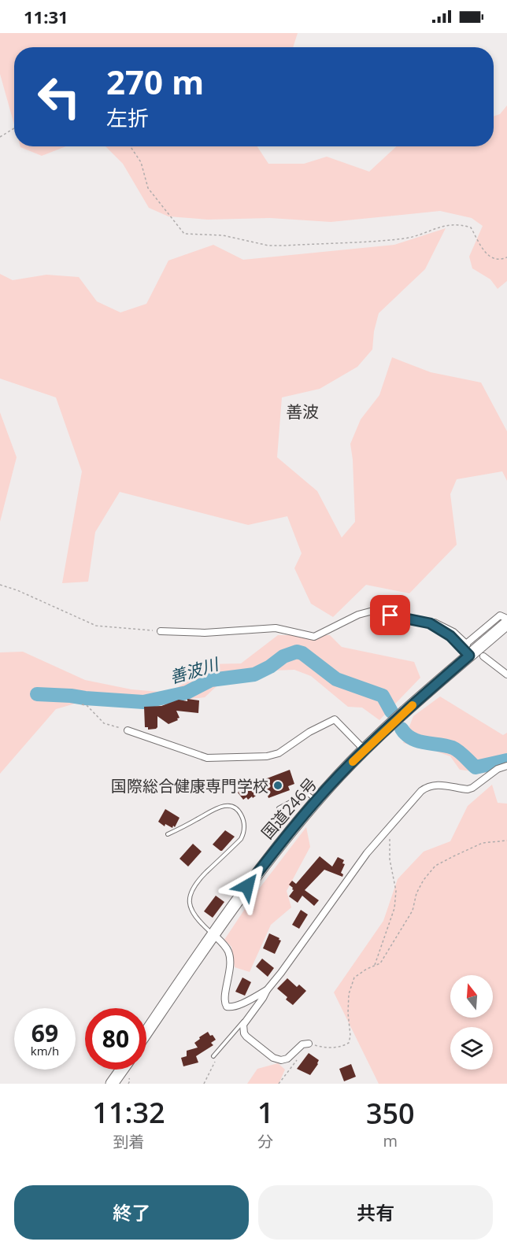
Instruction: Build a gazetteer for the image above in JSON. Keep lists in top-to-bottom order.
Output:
{
  "streets": {
    "highway": ["国道246号"]
  },
  "districts": ["善波"],
  "water": ["善波川"],
  "places": ["国際総合健康専門学校"],
  "north": "top",
  "page": {
    "status": "11:31",
    "turn": ["270 m", "左折"],
    "speed": "69 km/h",
    "limit": "80",
    "eta": [
      "11:32",
      "到着",
      "1",
      "分",
      "350",
      "m"
    ],
    "buttons": ["終了", "共有"]
  }
}
